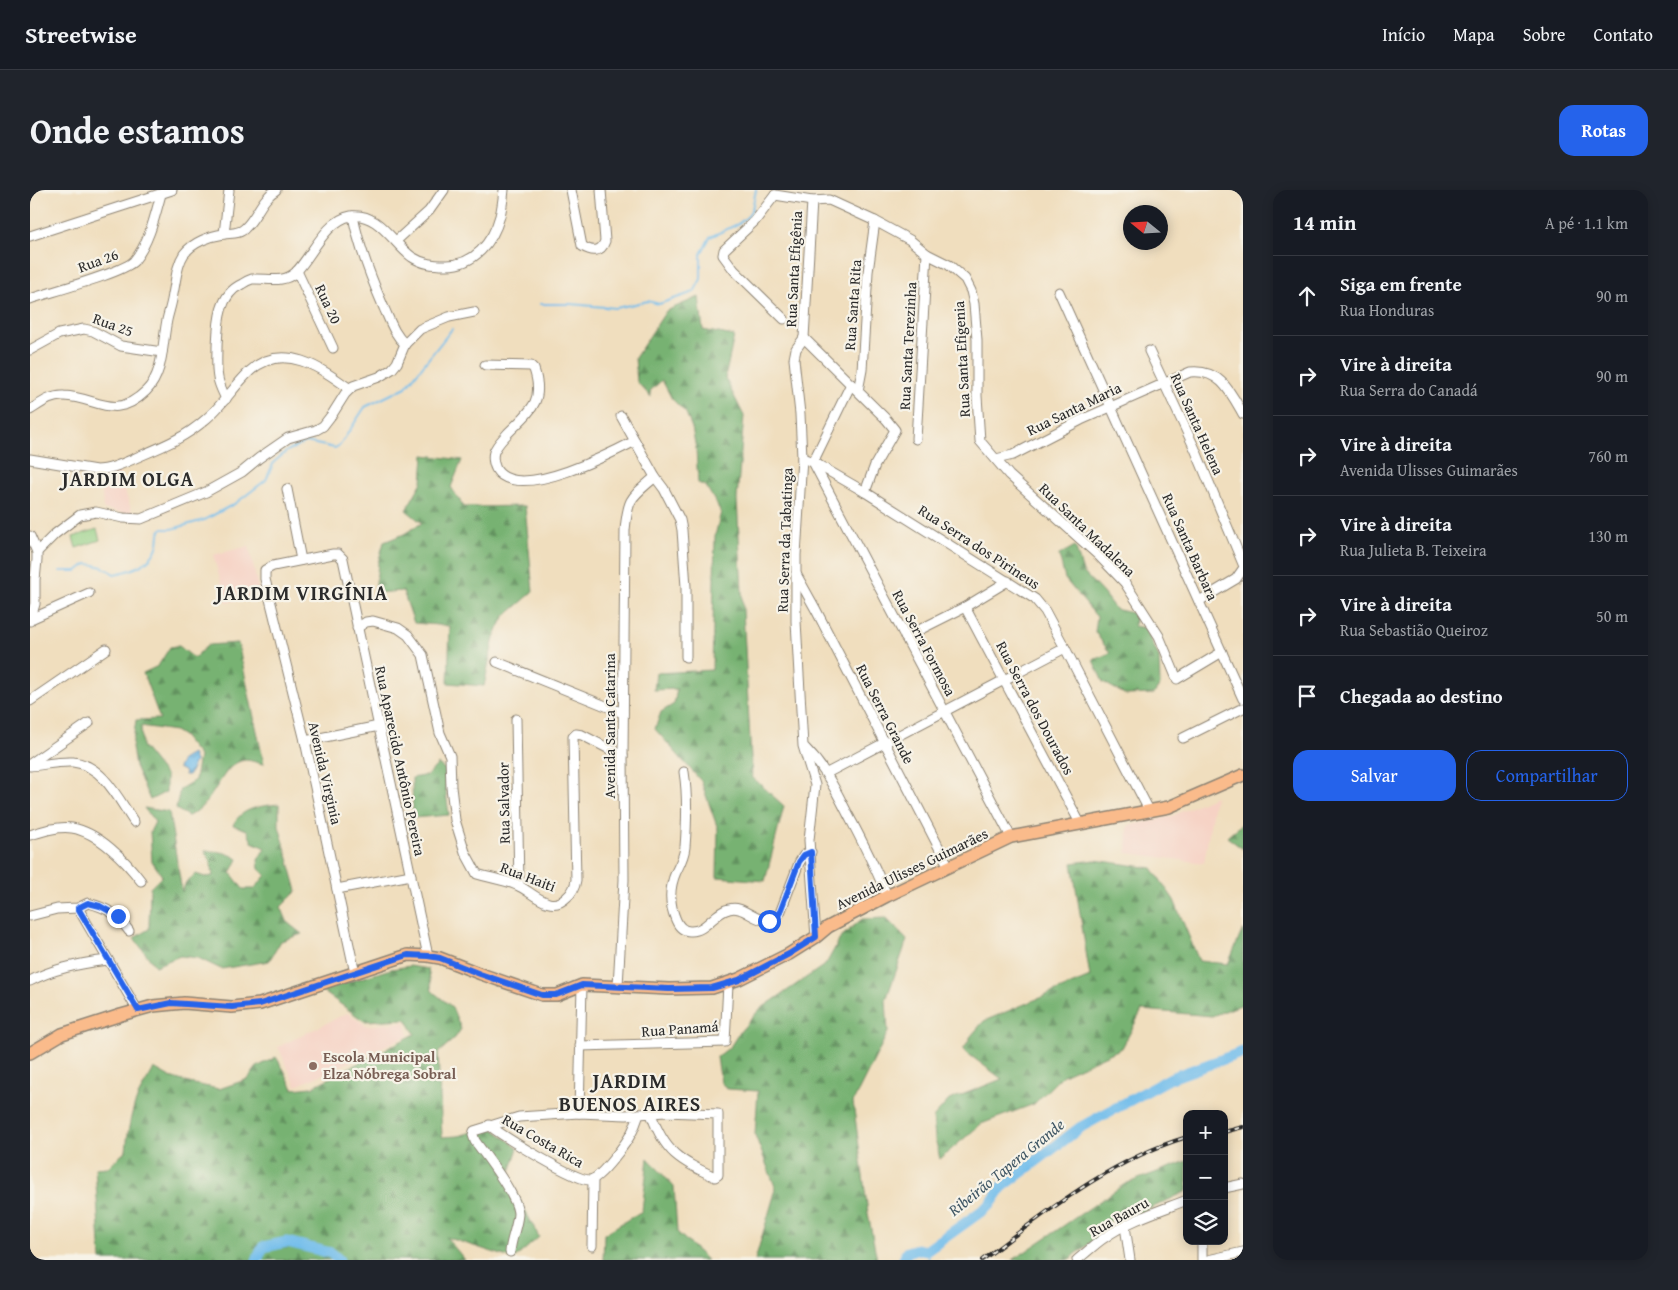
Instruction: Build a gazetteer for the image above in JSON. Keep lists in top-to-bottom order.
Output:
{
  "streets": {
    "main road": ["Avenida Ulisses Guimarães"],
    "street": [
      "Rua 26",
      "Rua Santa Efigênia",
      "Rua 20",
      "Rua Santa Rita",
      "Rua 25",
      "Rua Santa Terezinha",
      "Rua Santa Efigenia",
      "Rua Santa Maria",
      "Rua Santa Helena",
      "Rua Santa Madalena",
      "Rua Serra da Tabatinga",
      "Rua Serra dos Pirineus",
      "Rua Santa Barbara",
      "Rua Serra Formosa",
      "Rua Serra dos Dourados",
      "Rua Serra Grande",
      "Avenida Santa Catarina",
      "Rua Aparecido Antônio Pereira",
      "Avenida Virginia",
      "Rua Salvador",
      "Rua Haiti",
      "Rua Panamá",
      "Rua Costa Rica",
      "Rua Bauru"
    ]
  },
  "crossings": [
    ["Rua Santa Efigênia", "Rua Santa Efigenia"],
    ["Rua Santa Efigênia", "Rua Serra da Tabatinga"],
    ["Rua Santa Rita", "Rua Santa Efigenia"],
    ["Rua Santa Terezinha", "Rua Santa Efigenia"],
    ["Rua Santa Efigenia", "Rua Santa Maria"],
    ["Rua Santa Efigenia", "Rua Santa Madalena"],
    ["Rua Santa Maria", "Rua Santa Helena"],
    ["Rua Santa Maria", "Rua Santa Madalena"],
    ["Rua Santa Maria", "Rua Santa Barbara"],
    ["Rua Santa Madalena", "Rua Santa Barbara"],
    ["Rua Serra da Tabatinga", "Rua Serra dos Pirineus"],
    ["Rua Serra da Tabatinga", "Rua Serra Grande"],
    ["Rua Serra da Tabatinga", "Avenida Ulisses Guimarães"],
    ["Rua Serra dos Pirineus", "Rua Serra Formosa"],
    ["Rua Serra dos Pirineus", "Avenida Ulisses Guimarães"],
    ["Rua Serra Formosa", "Avenida Ulisses Guimarães"],
    ["Rua Serra dos Dourados", "Avenida Ulisses Guimarães"],
    ["Rua Serra Grande", "Avenida Ulisses Guimarães"],
    ["Avenida Santa Catarina", "Avenida Ulisses Guimarães"],
    ["Avenida Santa Catarina", "Rua Haiti"],
    ["Rua Aparecido Antônio Pereira", "Avenida Virginia"],
    ["Rua Aparecido Antônio Pereira", "Avenida Ulisses Guimarães"],
    ["Rua Aparecido Antônio Pereira", "Rua Haiti"],
    ["Avenida Virginia", "Avenida Ulisses Guimarães"],
    ["Rua Salvador", "Rua Haiti"],
    ["Avenida Ulisses Guimarães", "Rua Panamá"]
  ],
  "districts": ["JARDIM OLGA", "JARDIM VIRGÍNIA", "JARDIM BUENOS AIRES"],
  "water": ["Ribeirão Tapera Grande"],
  "places": ["Escola Municipal Elza Nóbrega Sobral"],
  "north": "left",
  "page": {
    "header": "Streetwise",
    "nav": [
      "Início",
      "Mapa",
      "Sobre",
      "Contato"
    ],
    "title": "Onde estamos",
    "buttons": [
      "Rotas",
      ["Salvar", "Compartilhar"]
    ],
    "heading": ["14 min", "A pé · 1.1 km"],
    "list": [
      ["Siga em frente", "Rua Honduras", "90 m"],
      ["Vire à direita", "Rua Serra do Canadá", "90 m"],
      ["Vire à direita", "Avenida Ulisses Guimarães", "760 m"],
      ["Vire à direita", "Rua Julieta B. Teixeira", "130 m"],
      ["Vire à direita", "Rua Sebastião Queiroz", "50 m"],
      "Chegada ao destino"
    ],
    "map_buttons": ["+", "−"]
  }
}
